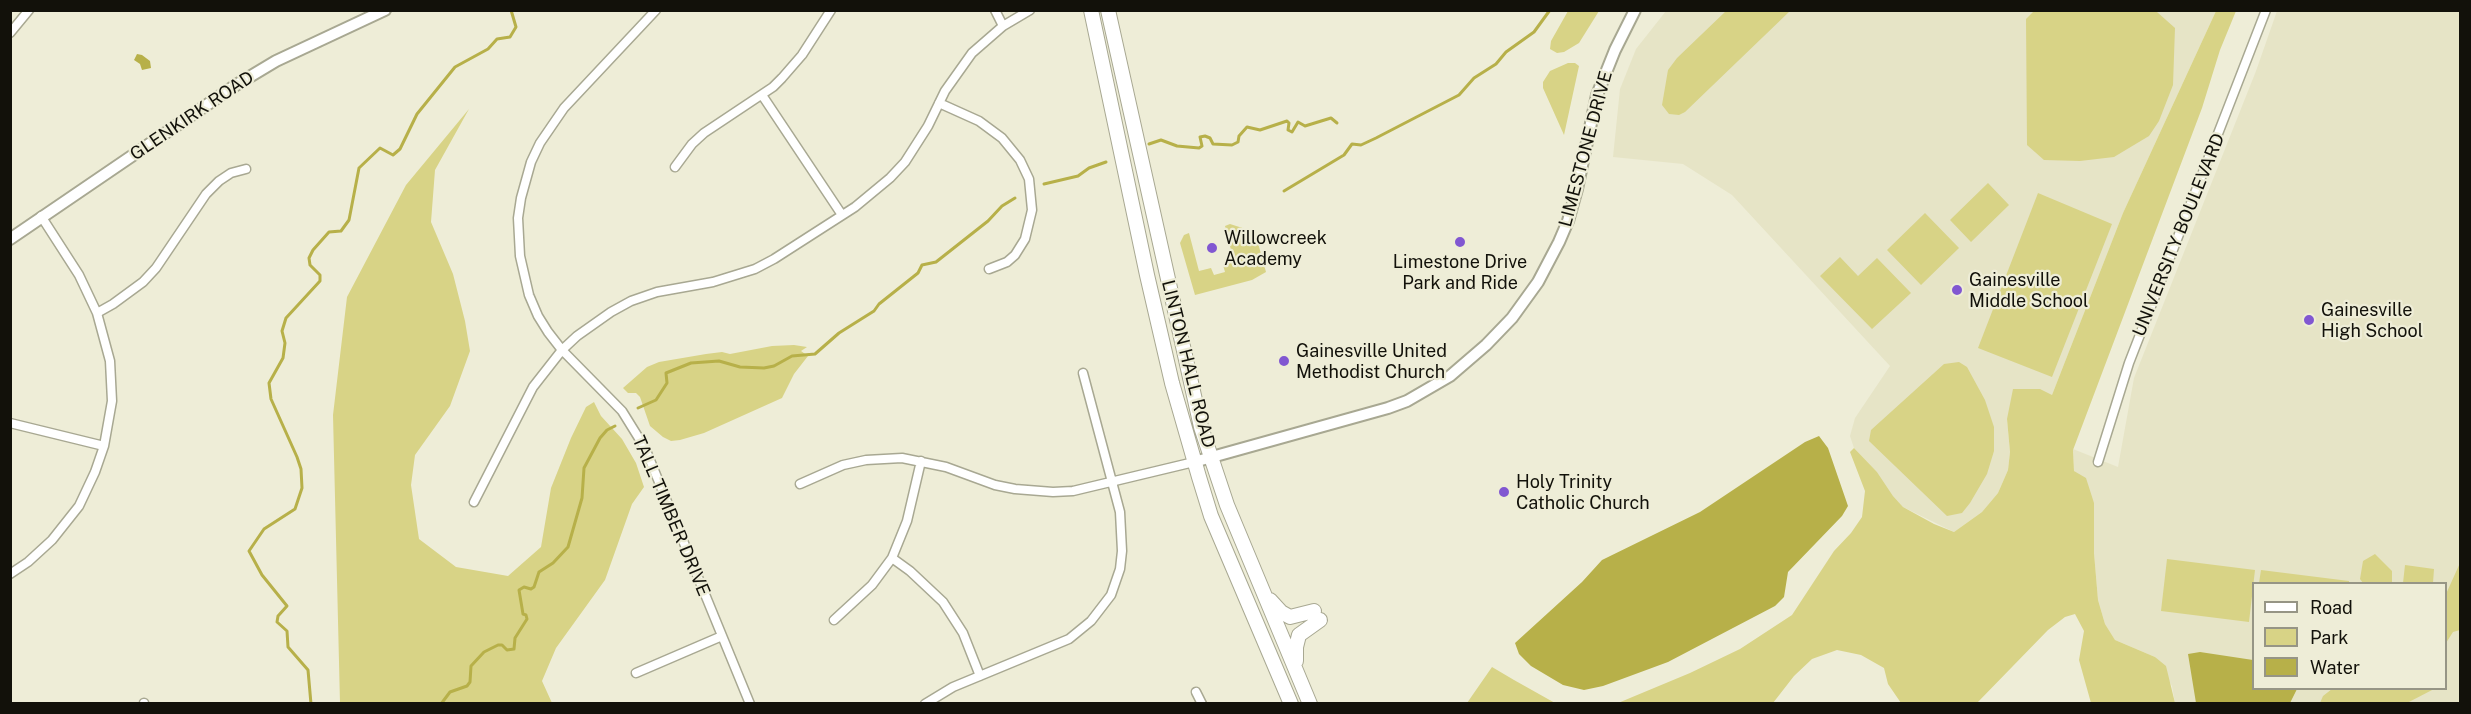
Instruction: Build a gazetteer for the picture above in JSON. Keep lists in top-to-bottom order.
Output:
{
  "streets": {
    "main road": ["LINTON HALL ROAD"],
    "street": [
      "GLENKIRK ROAD",
      "LIMESTONE DRIVE",
      "UNIVERSITY BOULEVARD",
      "TALL TIMBER DRIVE"
    ]
  },
  "crossings": [
    ["LIMESTONE DRIVE", "LINTON HALL ROAD"]
  ],
  "places": [
    "Limestone Drive Park and Ride",
    "Willowcreek Academy",
    "Gainesville Middle School",
    "Gainesville High School",
    "Gainesville United Methodist Church",
    "Holy Trinity Catholic Church"
  ],
  "legend": ["Road", "Park", "Water"]
}
